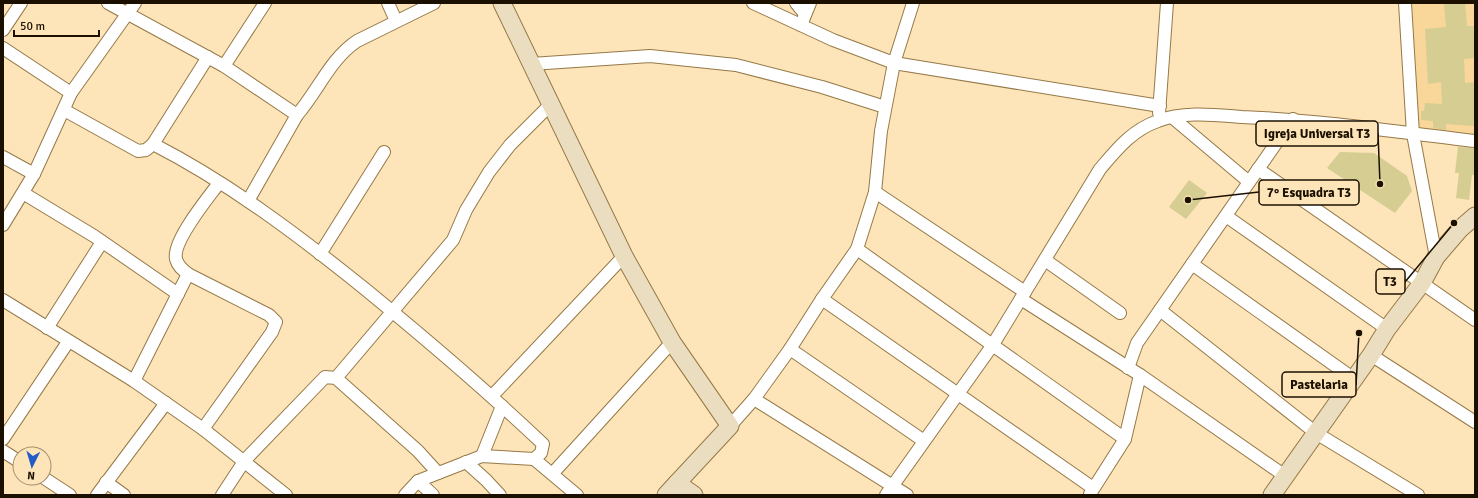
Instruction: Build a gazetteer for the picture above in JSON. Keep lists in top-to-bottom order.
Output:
{
  "places": [
    "Igreja Universal T3",
    "7° Esquadra T3",
    "T3",
    "Pastelaria"
  ],
  "scale_bar": "50 m",
  "north": "bottom"
}
